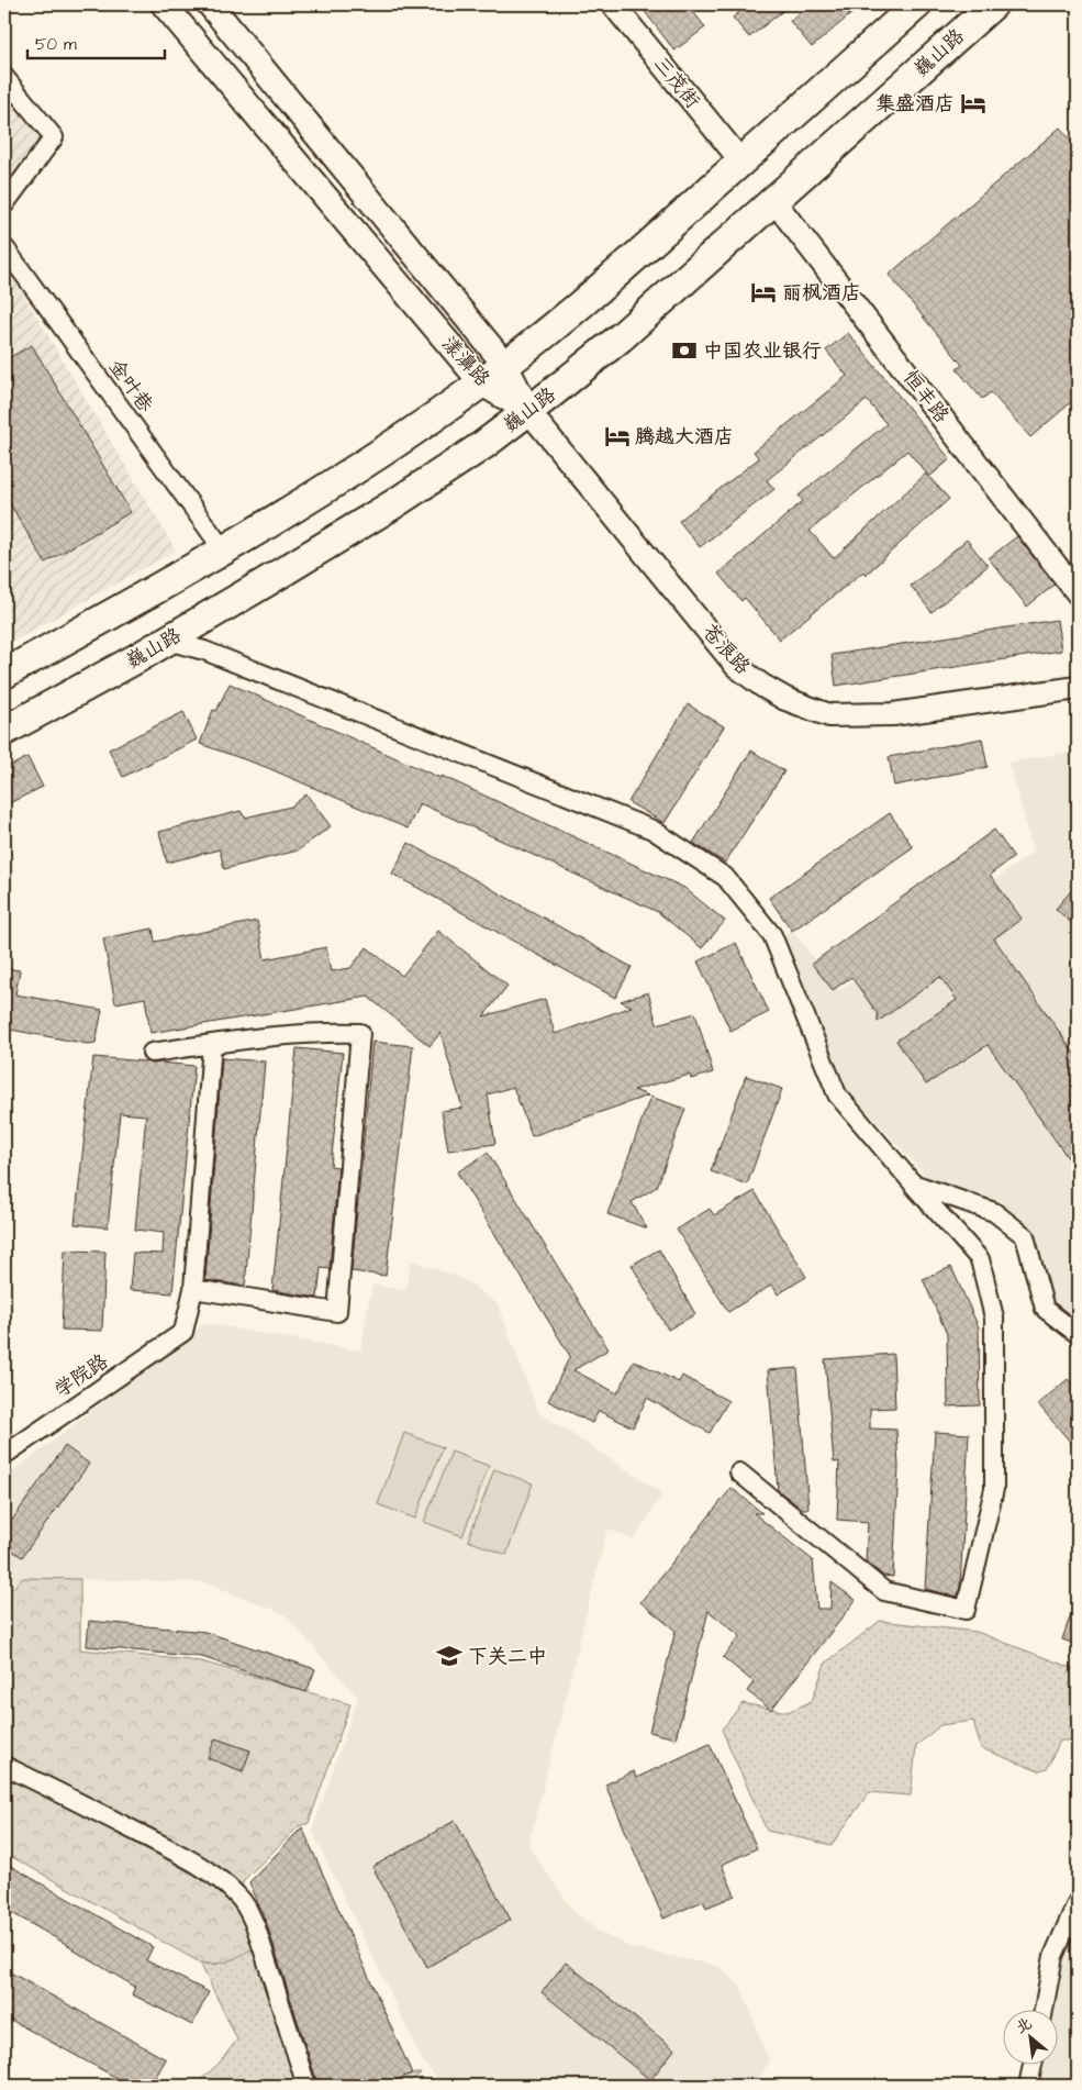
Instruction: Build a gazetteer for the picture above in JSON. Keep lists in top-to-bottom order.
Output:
{
  "streets": {
    "highway": ["巍山路"],
    "main road": ["漾濞路"],
    "street": [
      "三茂街",
      "金叶巷",
      "恒丰路",
      "苍浪路",
      "学院路"
    ]
  },
  "crossings": [
    ["巍山路", "漾濞路"],
    ["巍山路", "恒丰路"],
    ["巍山路", "苍浪路"],
    ["漾濞路", "苍浪路"]
  ],
  "places": {
    "hotel": ["集盛酒店", "丽枫酒店", "腾越大酒店"],
    "bank": ["中国农业银行"],
    "school or university": ["下关二中"]
  },
  "scale_bar": "50 m",
  "north": "top left"
}
